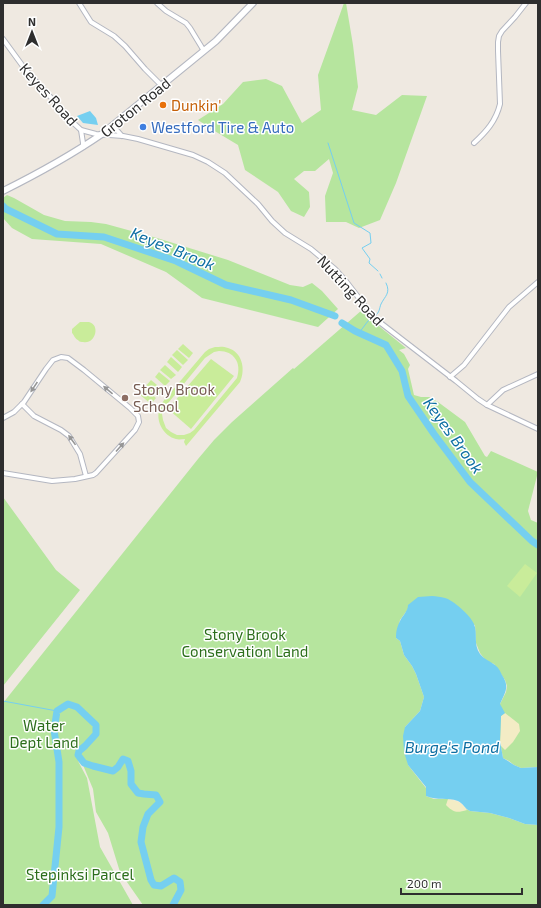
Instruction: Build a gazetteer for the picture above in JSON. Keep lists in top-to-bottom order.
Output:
{
  "streets": {
    "main road": ["Groton Road"],
    "street": ["Keyes Road", "Nutting Road"]
  },
  "crossings": [
    ["Keyes Road", "Groton Road"],
    ["Keyes Road", "Nutting Road"],
    ["Groton Road", "Nutting Road"]
  ],
  "water": ["Keyes Brook", "Burge's Pond"],
  "parks": ["Stony Brook Conservation Land", "Water Dept Land", "Stepinksi Parcel"],
  "places": ["Dunkin'", "Westford Tire & Auto", "Stony Brook School"],
  "scale_bar": "200 m",
  "north": "top"
}
